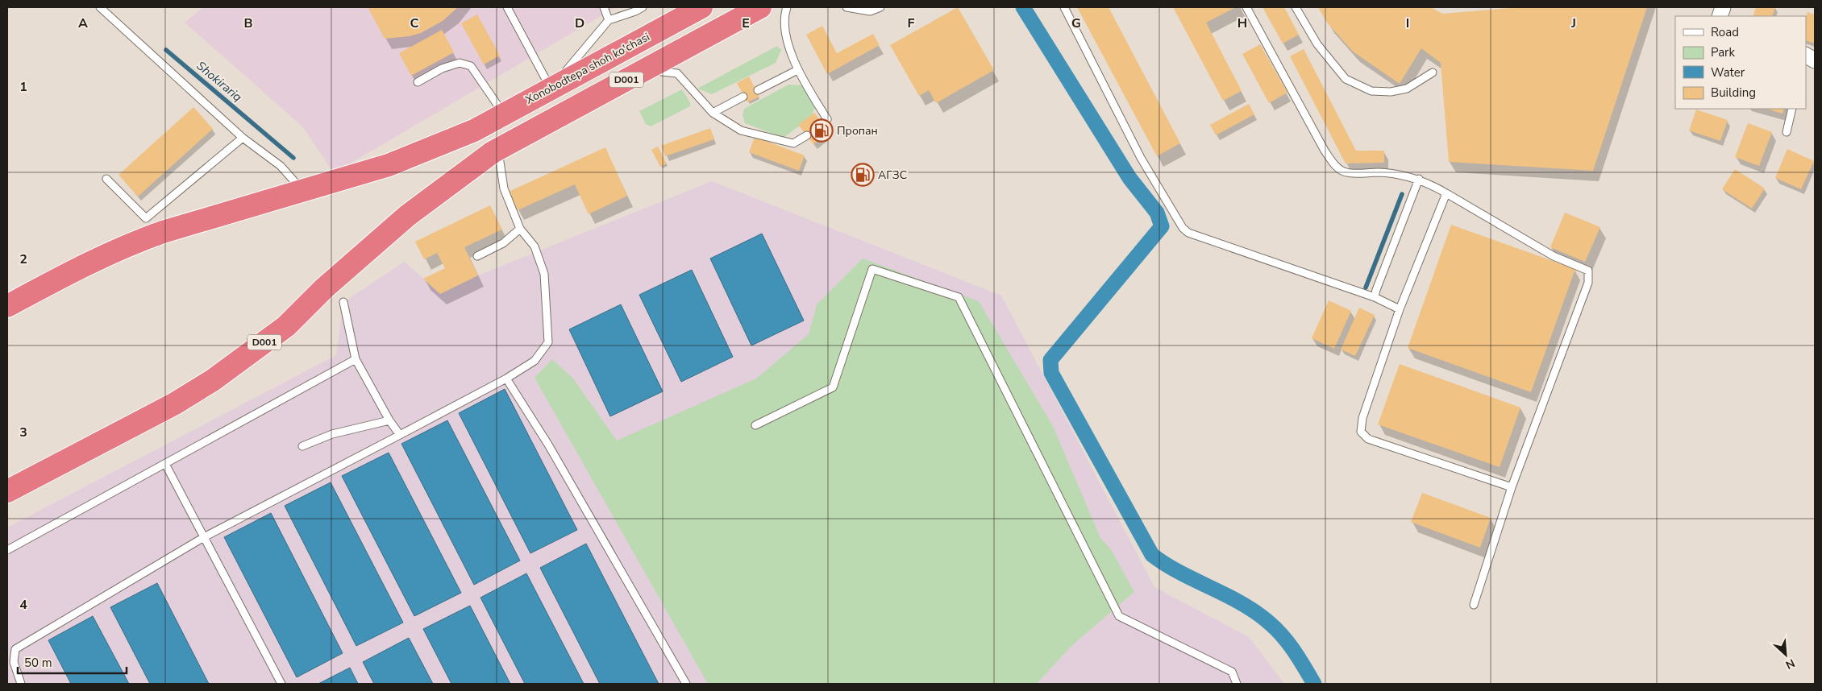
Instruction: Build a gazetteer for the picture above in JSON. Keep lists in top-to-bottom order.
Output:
{
  "streets": {
    "highway": ["Xonobodtepa shoh ko'chasi", "D001"]
  },
  "crossings": [
    ["Xonobodtepa shoh ko'chasi", "D001"]
  ],
  "water": ["Shokirariq"],
  "places": {
    "fuel station": ["Пропан", "АГЗС"]
  },
  "legend": [
    "Road",
    "Park",
    "Water",
    "Building"
  ],
  "scale_bar": "50 m",
  "north": "bottom right",
  "grid": {
    "columns": [
      "A",
      "B",
      "C",
      "D",
      "E",
      "F",
      "G",
      "H",
      "I",
      "J"
    ],
    "rows": [
      "1",
      "2",
      "3",
      "4"
    ]
  }
}
